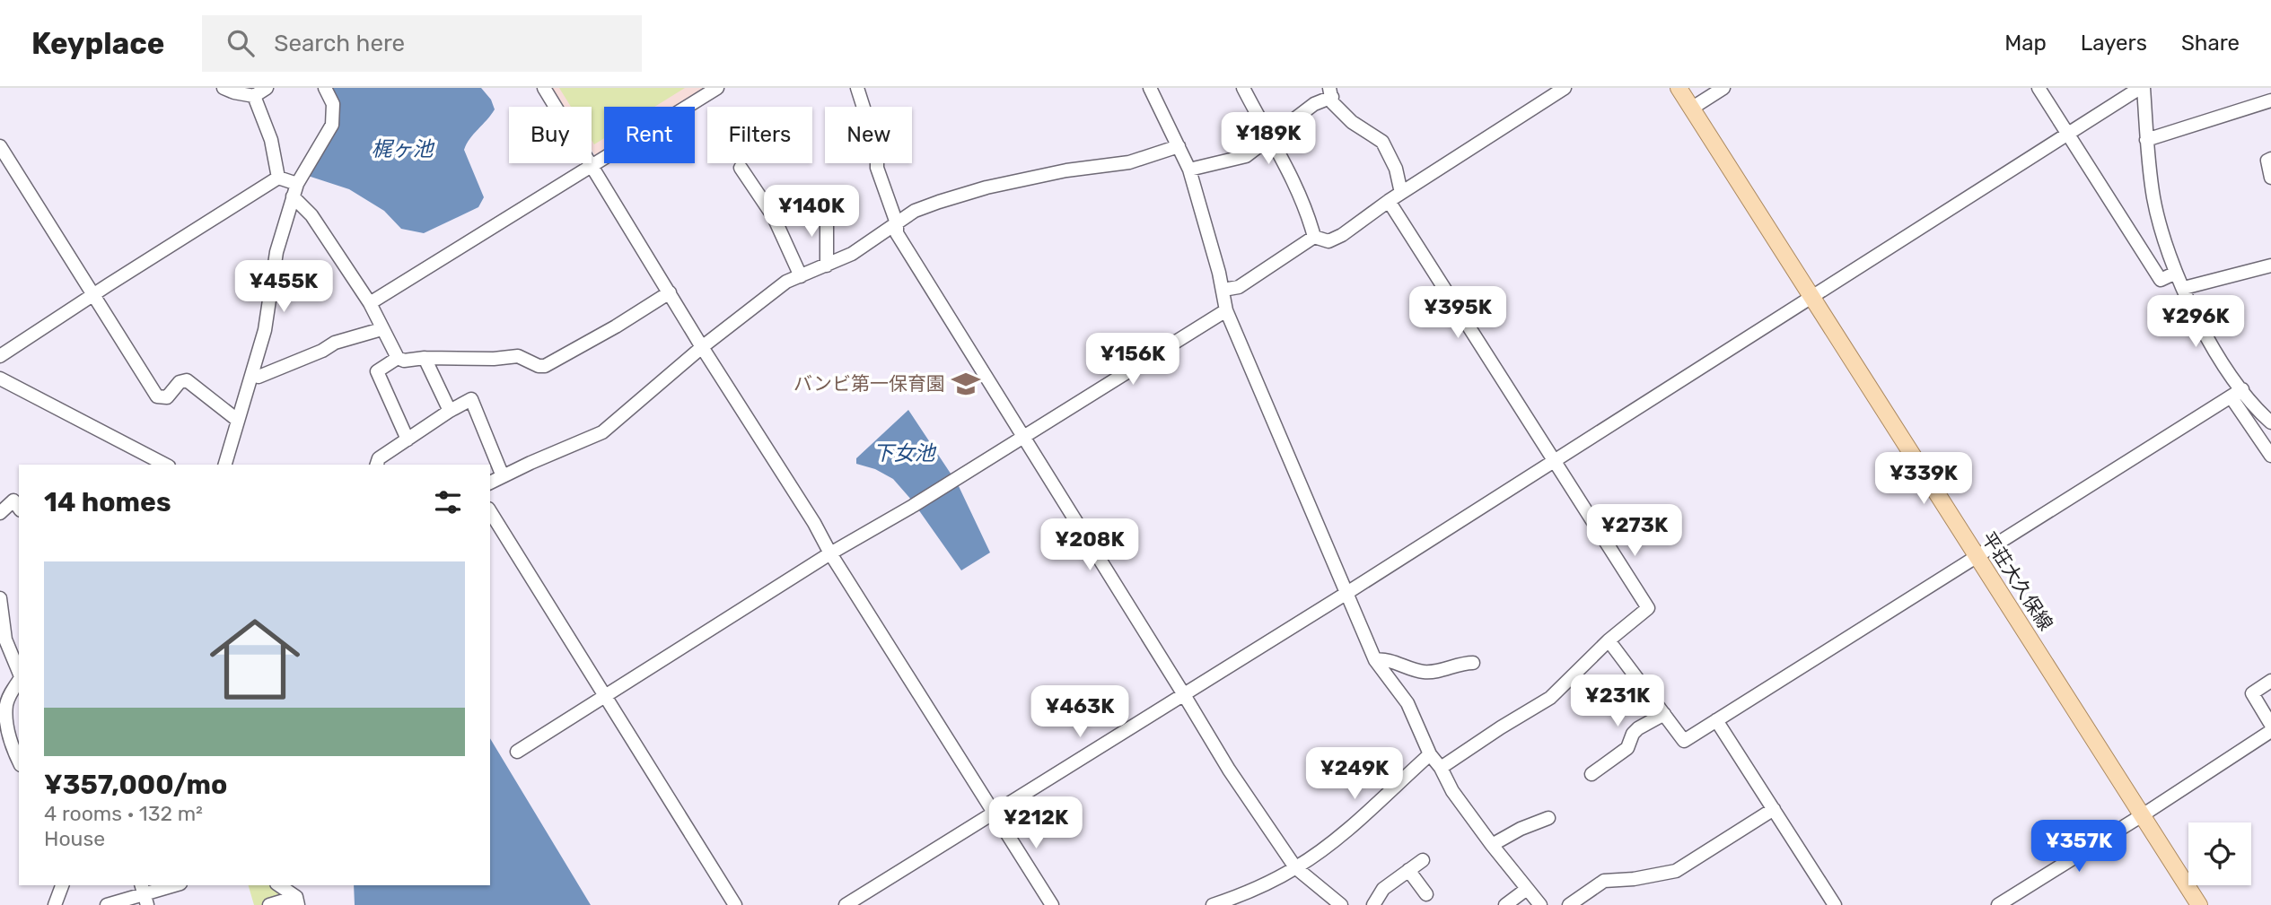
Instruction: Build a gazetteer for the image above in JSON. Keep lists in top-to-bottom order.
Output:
{
  "streets": {
    "main road": ["平荘大久保線"]
  },
  "water": ["梶ヶ池", "下女池"],
  "places": {
    "school or university": ["バンビ第一保育園"]
  },
  "page": {
    "header": "Keyplace",
    "search": "Search here",
    "nav": ["Map", "Layers", "Share"],
    "chip": [
      "Buy",
      "Rent",
      "Filters",
      "New"
    ],
    "price": [
      "¥189K",
      "¥140K",
      "¥455K",
      "¥395K",
      "¥296K",
      "¥156K",
      "¥339K",
      "¥273K",
      "¥208K",
      "¥231K",
      "¥463K",
      "¥249K",
      "¥212K",
      "¥357K"
    ],
    "heading": "14 homes",
    "list": [
      {
        "name": "¥357,000/mo",
        "note": "4 rooms · 132 m² · House"
      }
    ]
  }
}
